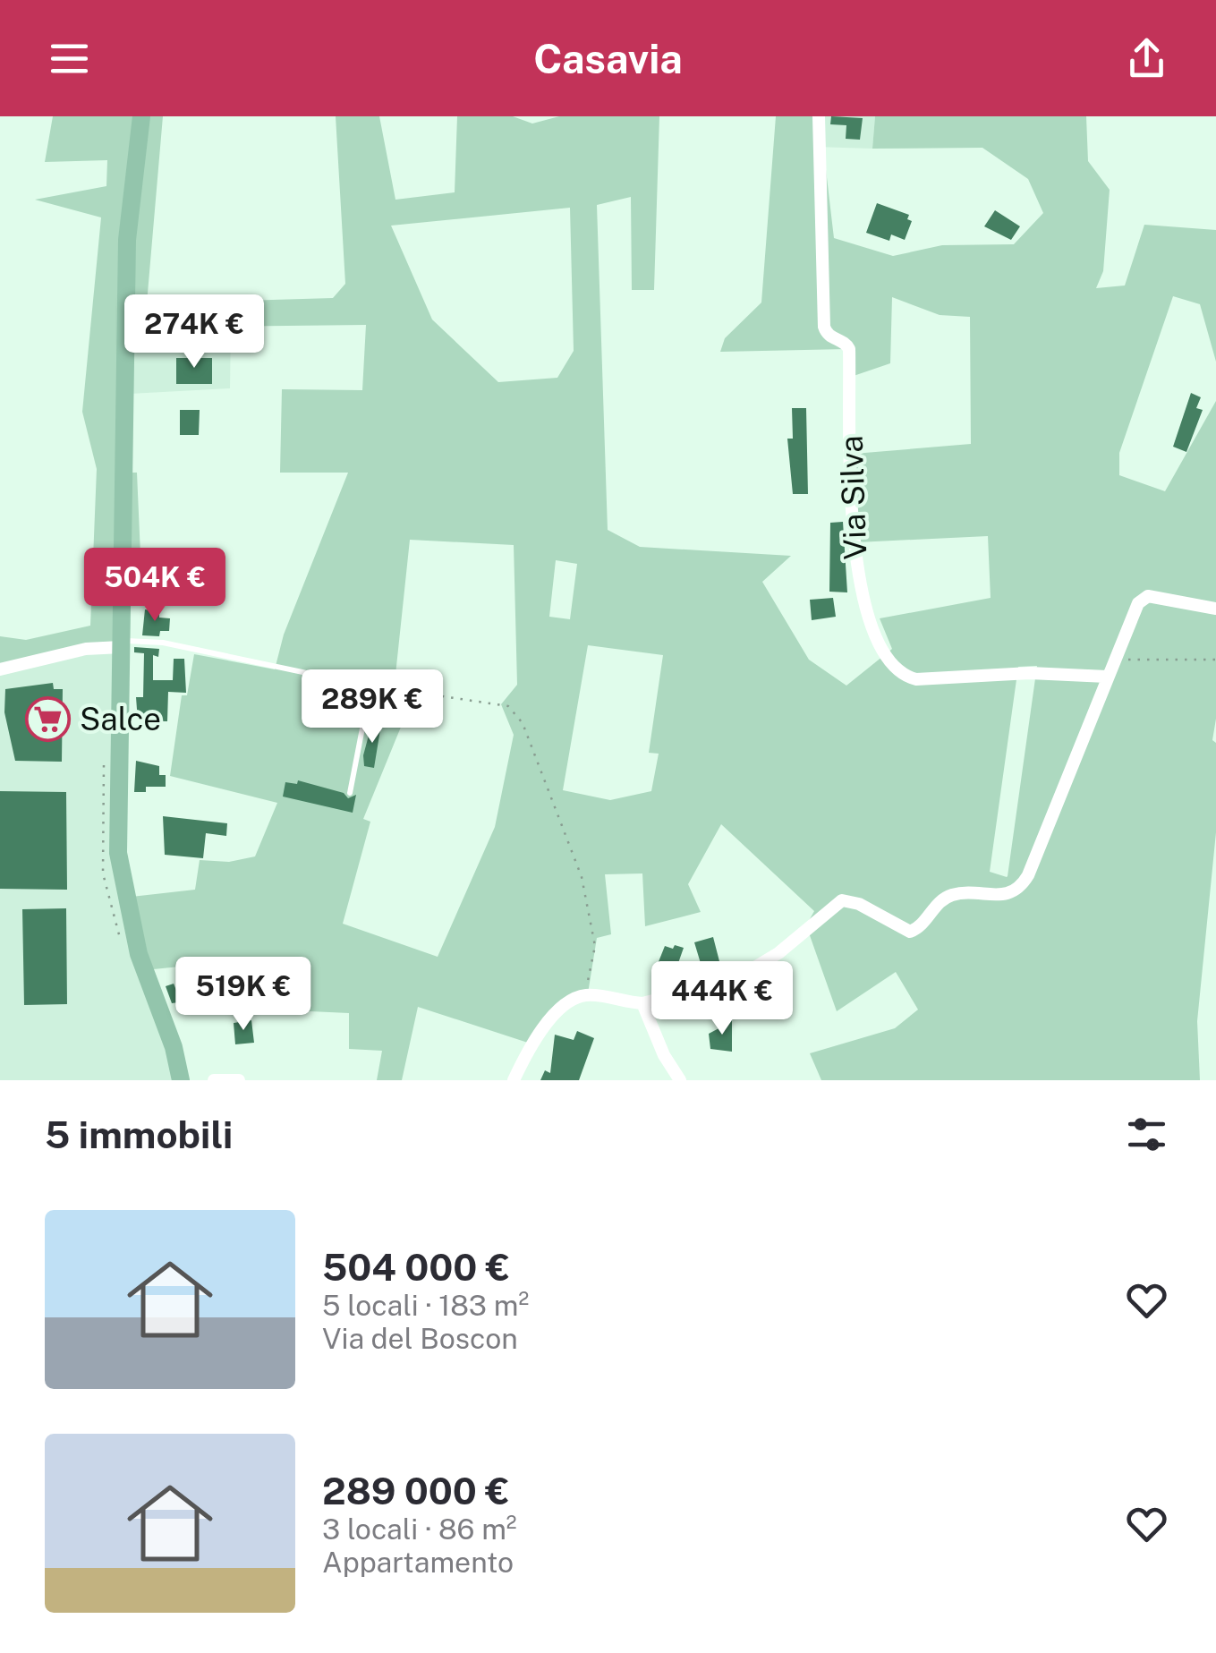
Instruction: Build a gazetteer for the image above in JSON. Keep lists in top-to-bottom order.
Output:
{
  "streets": {
    "street": ["Via Silva"]
  },
  "places": {
    "supermarket": ["Salce"]
  },
  "page": {
    "header": "Casavia",
    "price": [
      "274K €",
      "504K €",
      "289K €",
      "519K €",
      "444K €"
    ],
    "heading": "5 immobili",
    "list": [
      {
        "name": "504 000 €",
        "note": "5 locali · 183 m² · Via del Boscon"
      },
      {
        "name": "289 000 €",
        "note": "3 locali · 86 m² · Appartamento"
      }
    ]
  }
}
